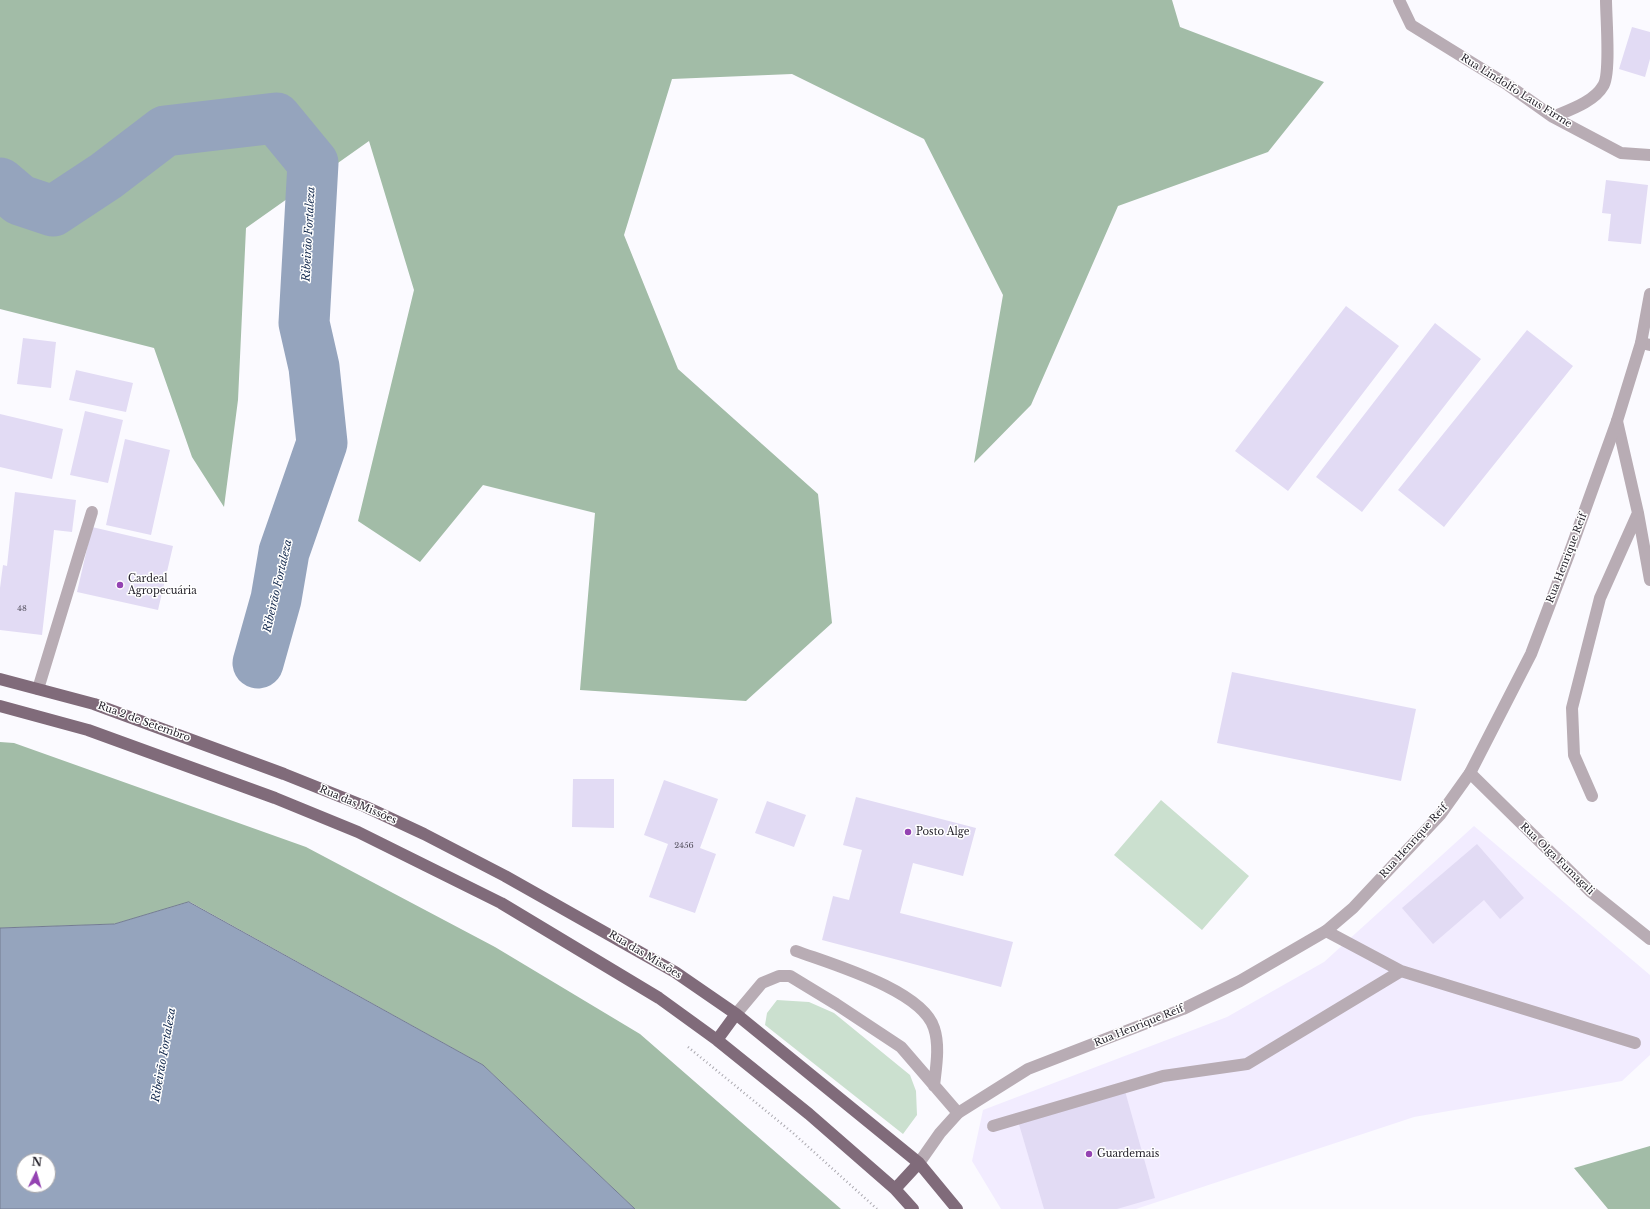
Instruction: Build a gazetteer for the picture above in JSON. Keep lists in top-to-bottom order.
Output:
{
  "streets": {
    "main road": ["Rua 2 de Setembro", "Rua das Missões"],
    "street": ["Rua Lindolfo Laus Firme", "Rua Henrique Reif", "Rua Olga Fumagali"]
  },
  "crossings": [
    ["Rua Henrique Reif", "Rua das Missões"],
    ["Rua Henrique Reif", "Rua Olga Fumagali"],
    ["Rua 2 de Setembro", "Rua das Missões"]
  ],
  "water": ["Ribeirão Fortaleza"],
  "places": ["Cardeal Agropecuária", "Posto Alge", "Guardemais"],
  "house_numbers": ["48", "2456"],
  "north": "top"
}
